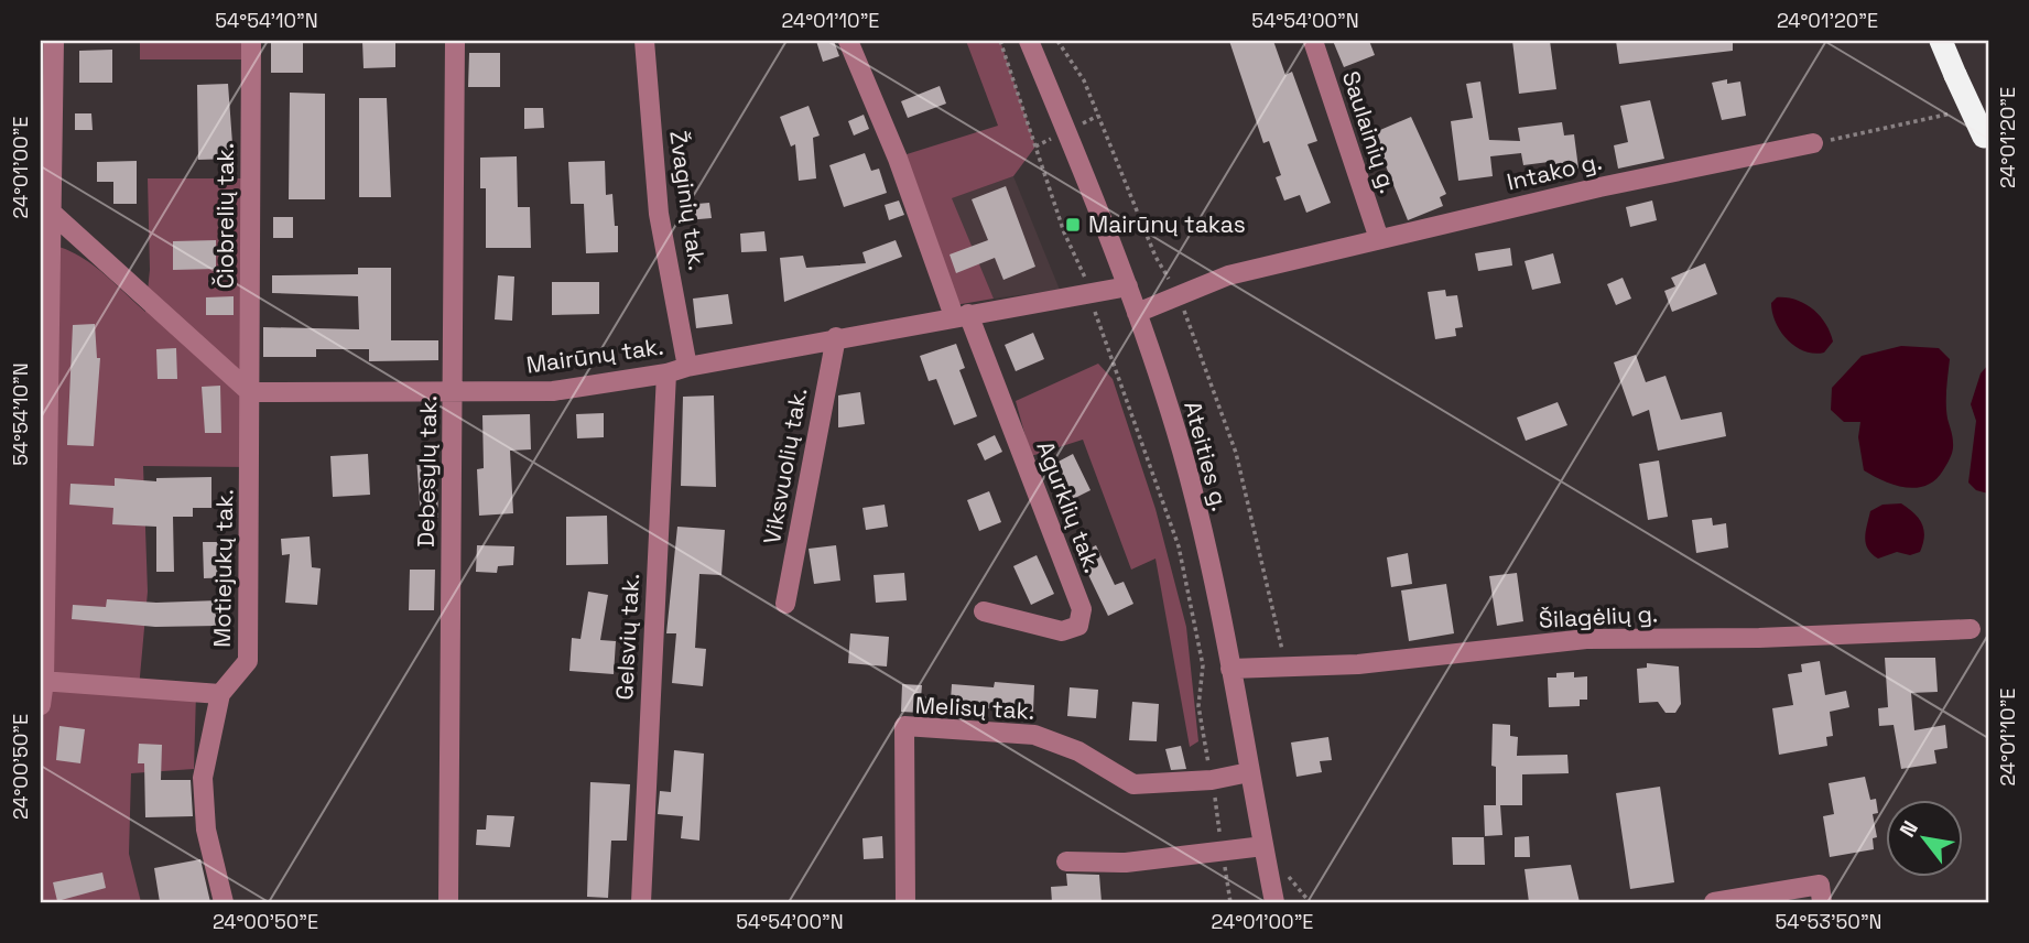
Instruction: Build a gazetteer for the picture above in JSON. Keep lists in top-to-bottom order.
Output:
{
  "streets": {
    "street": [
      "Saulainių g.",
      "Intako g.",
      "Žvaginių tak.",
      "Čiobrelių tak.",
      "Mairūnų tak.",
      "Ateities g.",
      "Viksvuolių tak.",
      "Debesylų tak.",
      "Agurklių tak.",
      "Motiejukų tak.",
      "Šilagėlių g.",
      "Gelsvių tak.",
      "Melisų tak."
    ]
  },
  "crossings": [
    ["Saulainių g.", "Intako g."],
    ["Intako g.", "Ateities g."],
    ["Žvaginių tak.", "Mairūnų tak."],
    ["Čiobrelių tak.", "Mairūnų tak."],
    ["Čiobrelių tak.", "Motiejukų tak."],
    ["Mairūnų tak.", "Ateities g."],
    ["Mairūnų tak.", "Viksvuolių tak."],
    ["Mairūnų tak.", "Debesylų tak."],
    ["Mairūnų tak.", "Agurklių tak."],
    ["Mairūnų tak.", "Motiejukų tak."],
    ["Mairūnų tak.", "Gelsvių tak."],
    ["Ateities g.", "Šilagėlių g."],
    ["Ateities g.", "Melisų tak."]
  ],
  "places": {
    "transit": ["Mairūnų takas"]
  },
  "north": "top left",
  "coordinates": [
    "54°54'10\"N",
    "24°01'10\"E",
    "54°54'00\"N",
    "24°01'20\"E",
    "24°01'00\"E",
    "24°00'50\"E",
    "54°53'50\"N"
  ]
}
